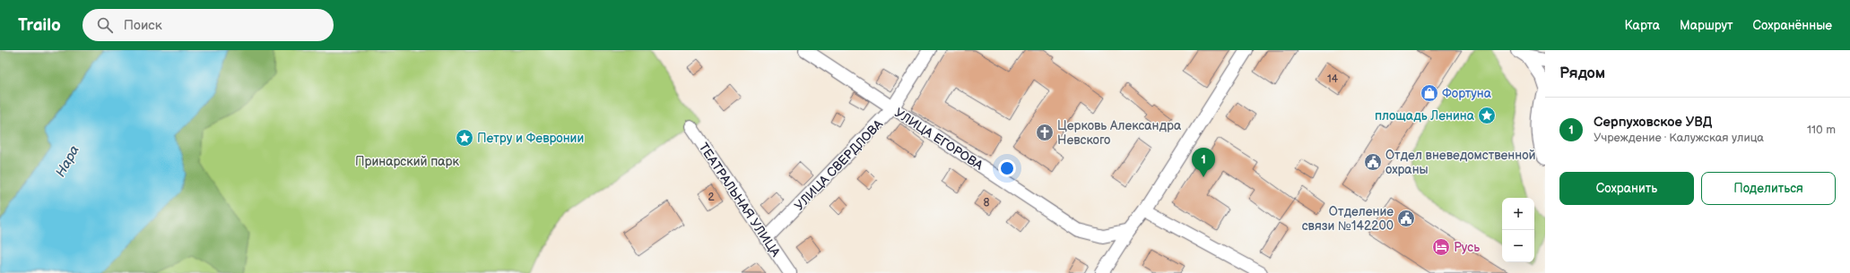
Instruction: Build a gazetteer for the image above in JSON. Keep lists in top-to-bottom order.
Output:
{
  "streets": {
    "street": ["УЛИЦА ЕГОРОВА", "УЛИЦА СВЕРДЛОВА", "ТЕАТРАЛЬНАЯ УЛИЦА"]
  },
  "crossings": [
    ["УЛИЦА ЕГОРОВА", "УЛИЦА СВЕРДЛОВА"],
    ["УЛИЦА СВЕРДЛОВА", "ТЕАТРАЛЬНАЯ УЛИЦА"]
  ],
  "water": ["Нара"],
  "parks": ["Принарский парк"],
  "places": {
    "shop": ["Фортуна"],
    "place": ["площадь Ленина", "Петру и Февронии"],
    "church": ["Церковь Александра Невского"],
    "public building": ["Отдел вневедомственной охраны", "Отделение связи №142200"],
    "hotel": ["Русь"]
  },
  "house_numbers": ["14", "2", "8"],
  "page": {
    "header": "Trailo",
    "search": "Поиск",
    "nav": ["Карта", "Маршрут", "Сохранённые"],
    "heading": "Рядом",
    "list": [
      {
        "mark": "1",
        "name": "Серпуховское УВД",
        "note": "Учреждение · Калужская улица",
        "value": "110 m"
      }
    ],
    "pins": "1",
    "buttons": ["Сохранить", "Поделиться"],
    "map_buttons": ["+", "−"]
  }
}
